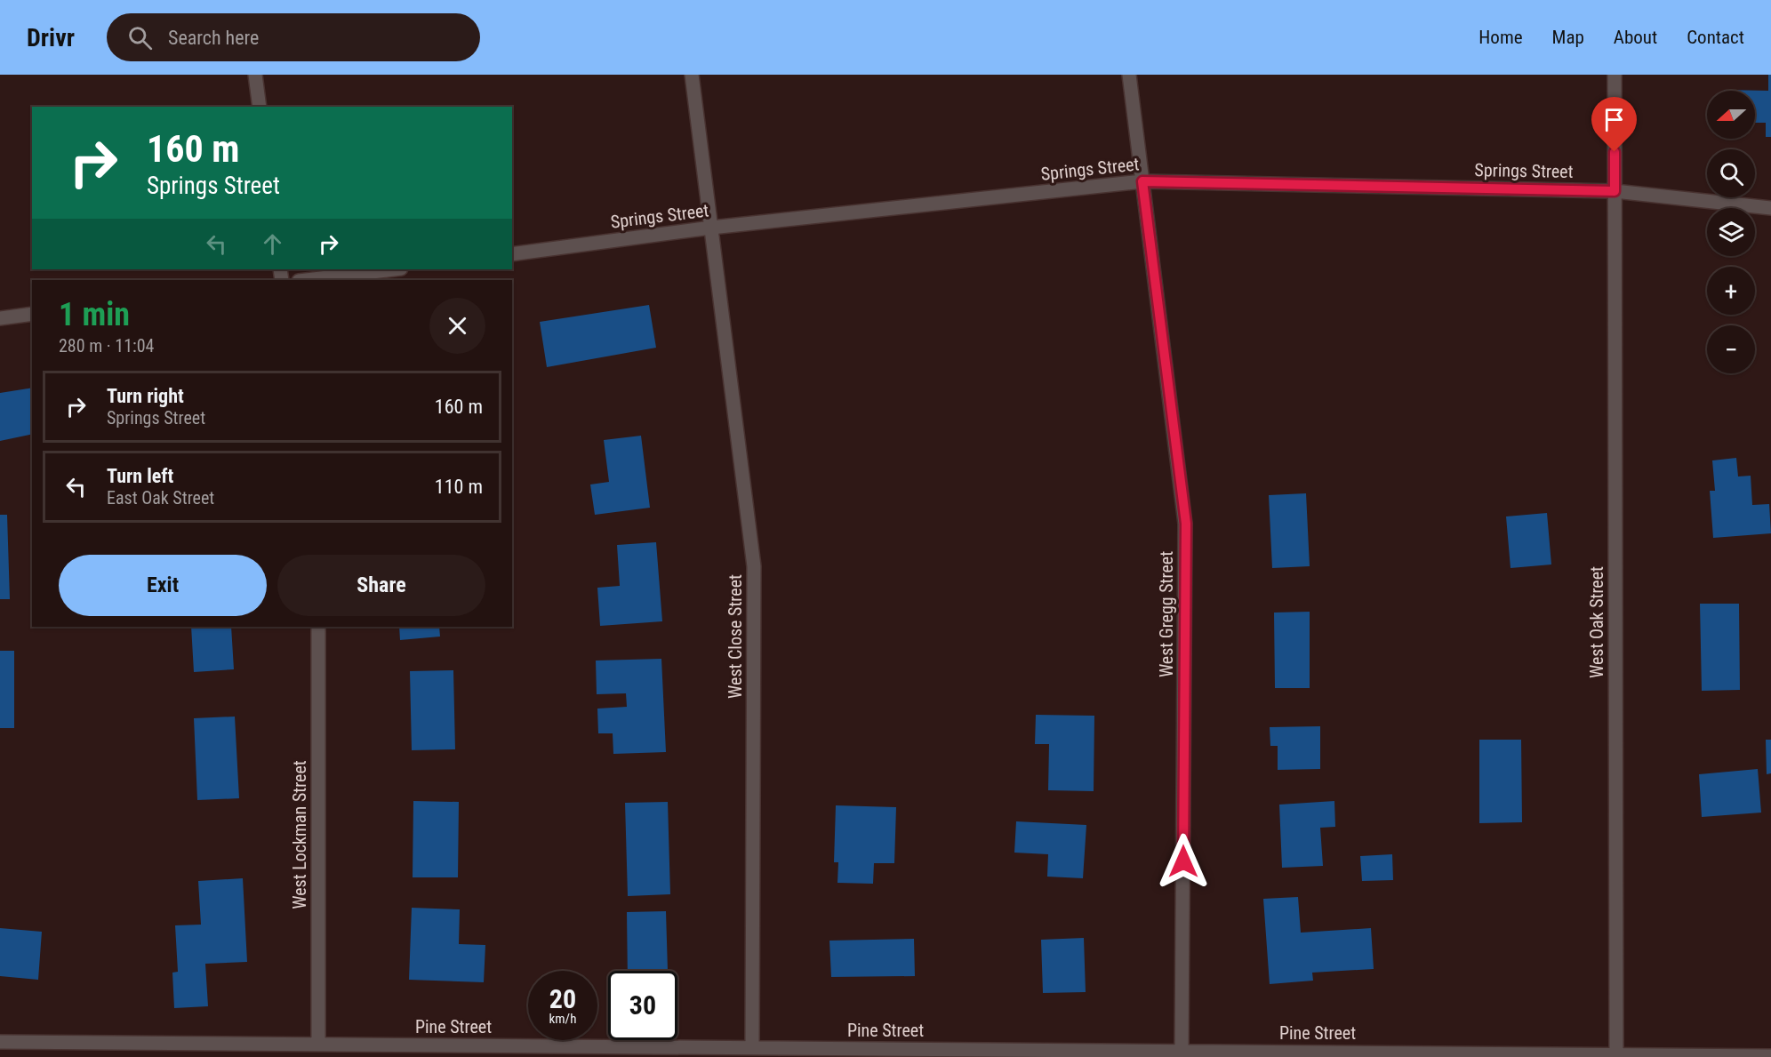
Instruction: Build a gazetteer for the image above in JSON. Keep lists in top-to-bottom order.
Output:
{
  "streets": {
    "street": [
      "Springs Street",
      "West Gregg Street",
      "West Oak Street",
      "West Close Street",
      "West Lockman Street",
      "Pine Street"
    ]
  },
  "crossings": [
    ["Springs Street", "West Gregg Street"],
    ["Springs Street", "West Oak Street"],
    ["Springs Street", "West Close Street"],
    ["West Gregg Street", "Pine Street"],
    ["West Oak Street", "Pine Street"],
    ["West Close Street", "Pine Street"],
    ["West Lockman Street", "Pine Street"]
  ],
  "north": "left",
  "page": {
    "header": "Drivr",
    "search": "Search here",
    "nav": [
      "Home",
      "Map",
      "About",
      "Contact"
    ],
    "map_buttons": ["+", "−"],
    "turn": ["160 m", "Springs Street"],
    "heading": ["1 min", "280 m · 11:04"],
    "list": [
      {
        "name": "Turn right",
        "note": "Springs Street",
        "value": "160 m"
      },
      {
        "name": "Turn left",
        "note": "East Oak Street",
        "value": "110 m"
      }
    ],
    "buttons": ["Exit", "Share"],
    "speed": "20 km/h",
    "limit": "30"
  }
}
